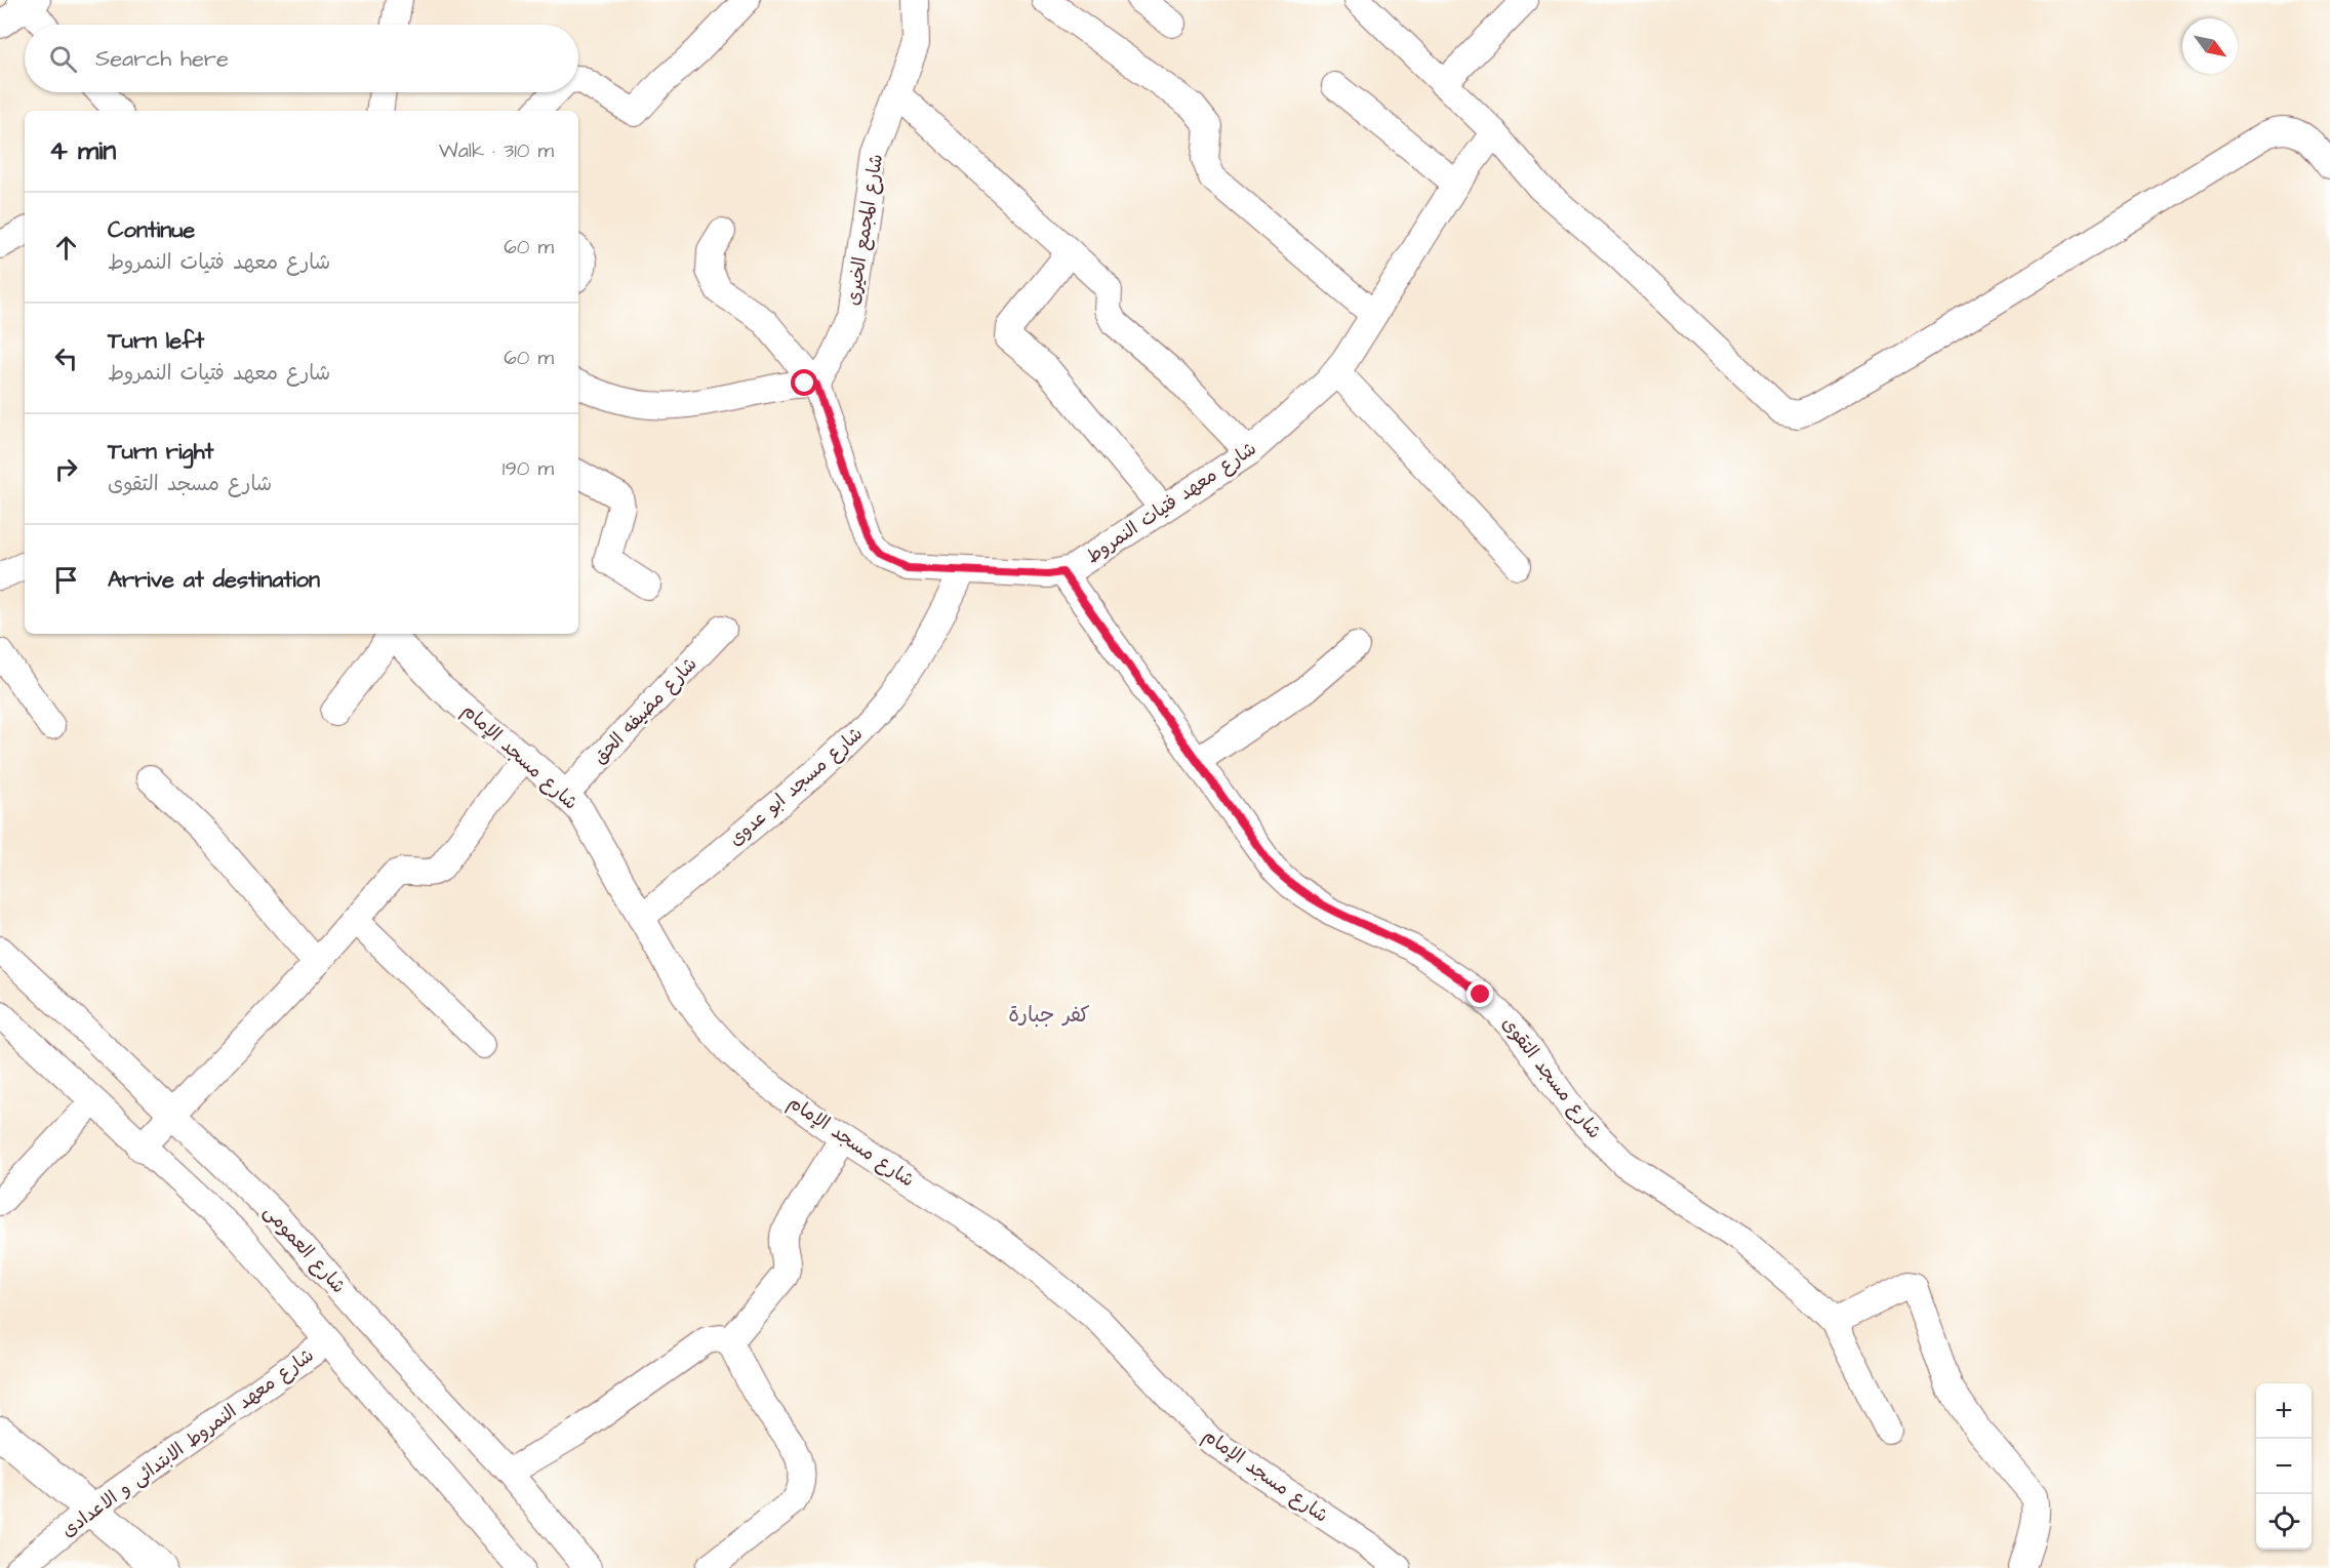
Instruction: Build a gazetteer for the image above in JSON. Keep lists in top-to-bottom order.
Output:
{
  "streets": {
    "street": [
      "شارع المجمع الخيرى",
      "شارع معهد فتيات النمروط",
      "شارع مضيفه الحق",
      "شارع مسجد الإمام",
      "شارع مسجد ابو عدوى",
      "شارع مسجد التقوى",
      "شارع العمومى",
      "شارع معهد النمروط الابتدائى و الاعدادى"
    ]
  },
  "crossings": [
    ["شارع المجمع الخيرى", "شارع معهد فتيات النمروط"],
    ["شارع معهد فتيات النمروط", "شارع مسجد ابو عدوى"],
    ["شارع معهد فتيات النمروط", "شارع مسجد التقوى"],
    ["شارع مضيفه الحق", "شارع مسجد الإمام"],
    ["شارع مسجد الإمام", "شارع مسجد ابو عدوى"]
  ],
  "districts": ["كفر جبارة"],
  "north": "bottom right",
  "page": {
    "search": "Search here",
    "heading": ["4 min", "Walk · 310 m"],
    "list": [
      ["Continue", "شارع معهد فتيات النمروط", "60 m"],
      ["Turn left", "شارع معهد فتيات النمروط", "60 m"],
      ["Turn right", "شارع مسجد التقوى", "190 m"],
      "Arrive at destination"
    ],
    "map_buttons": ["+", "−"]
  }
}
